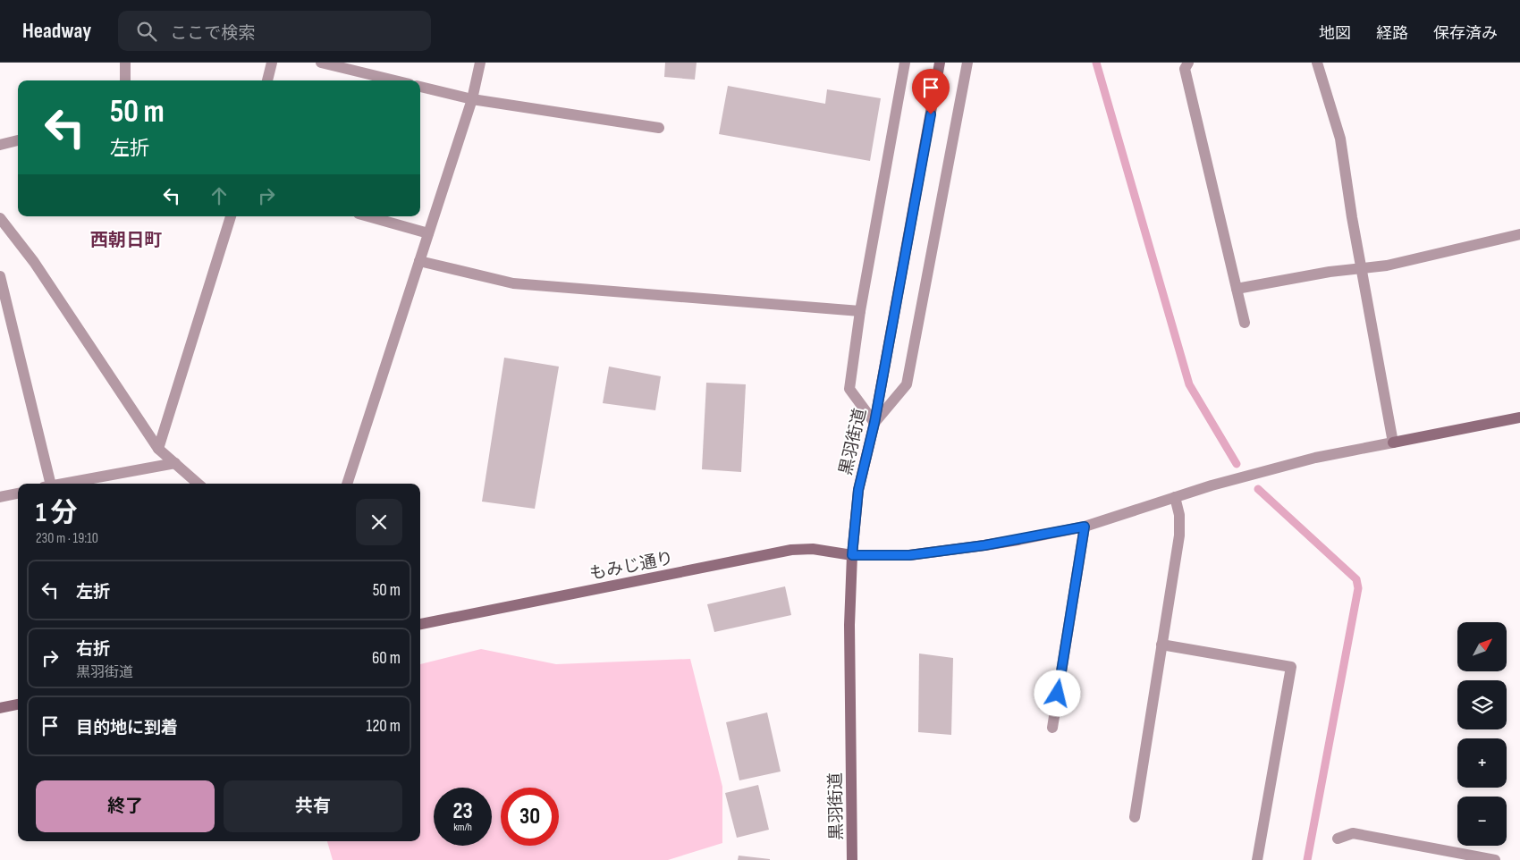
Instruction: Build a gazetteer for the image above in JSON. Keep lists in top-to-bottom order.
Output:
{
  "streets": {
    "street": ["黒羽街道", "もみじ通り"]
  },
  "crossings": [
    ["黒羽街道", "もみじ通り"]
  ],
  "districts": ["西朝日町"],
  "north": "top right",
  "page": {
    "header": "Headway",
    "search": "ここで検索",
    "nav": ["地図", "経路", "保存済み"],
    "turn": ["50 m", "左折"],
    "heading": ["1 分", "230 m · 19:10"],
    "list": [
      {
        "name": "左折",
        "value": "50 m"
      },
      {
        "name": "右折",
        "note": "黒羽街道",
        "value": "60 m"
      },
      {
        "name": "目的地に到着",
        "value": "120 m"
      }
    ],
    "map_buttons": ["+", "−"],
    "buttons": ["終了", "共有"],
    "speed": "23 km/h",
    "limit": "30"
  }
}
